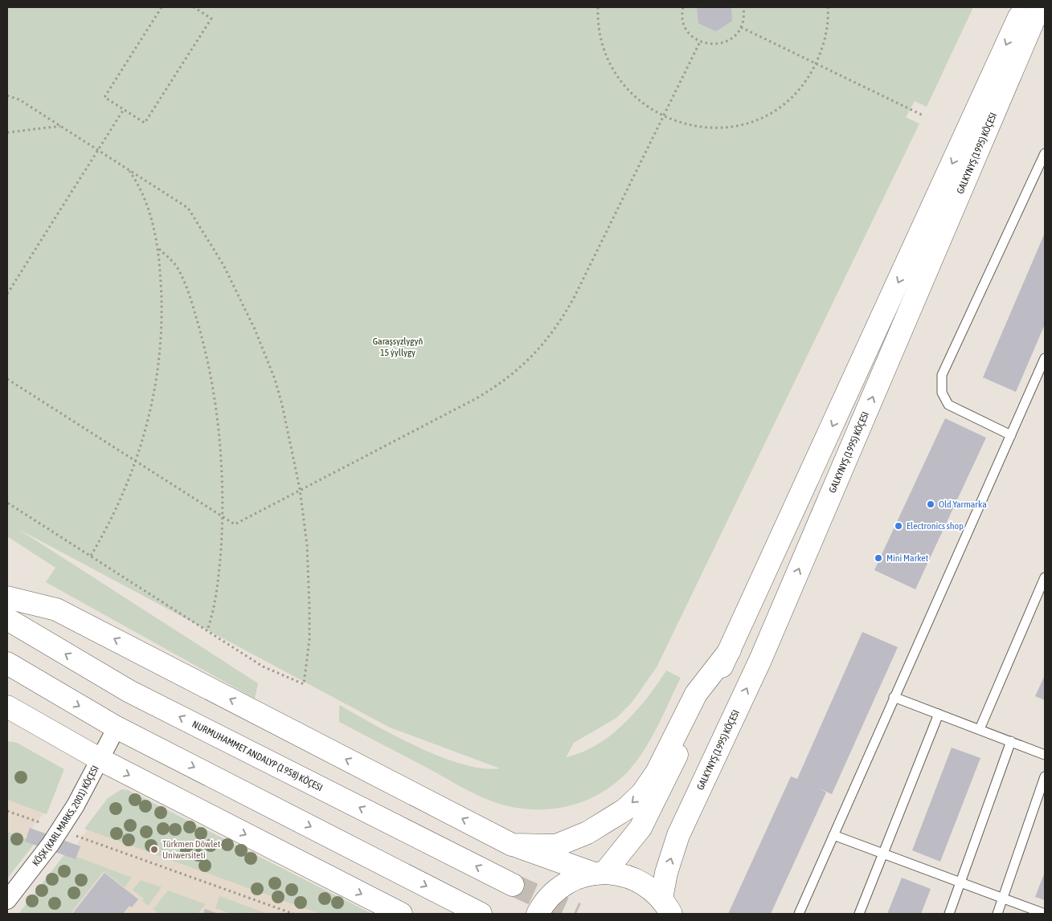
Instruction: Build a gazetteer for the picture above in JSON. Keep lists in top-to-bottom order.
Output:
{
  "streets": {
    "main road": ["GALKYNYŞ (1995) KÖÇESI", "NURMUHAMMET ANDALYP (1958) KÖÇESI"],
    "street": ["KÖŞK (KARL MARKS, 2001) KÖÇESI"]
  },
  "parks": ["Garaşsyzlygyň 15 ýyllygy"],
  "places": [
    "Old Yarmarka",
    "Electronics shop",
    "Mini Market",
    "Türkmen Döwlet Uniwersiteti"
  ]
}
